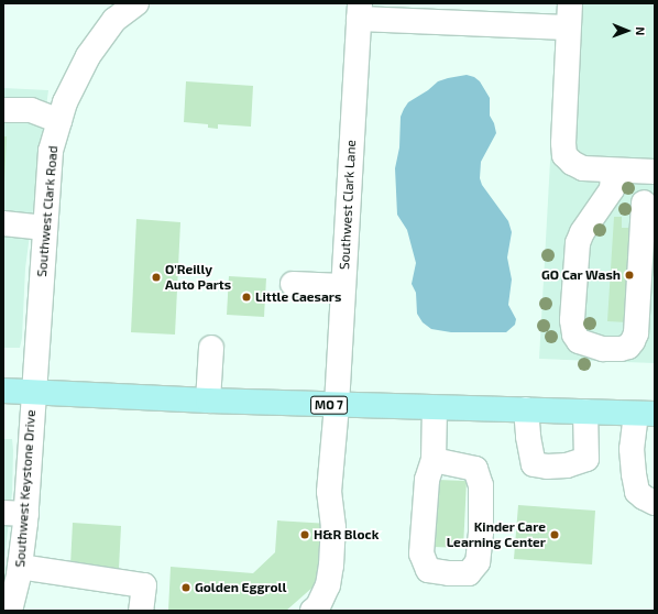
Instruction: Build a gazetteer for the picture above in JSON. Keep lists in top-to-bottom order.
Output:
{
  "streets": {
    "main road": ["MO 7"],
    "street": ["Southwest Clark Lane", "Southwest Clark Road", "Southwest Keystone Drive"]
  },
  "crossings": [
    ["Southwest Clark Lane", "MO 7"],
    ["Southwest Clark Road", "MO 7"],
    ["Southwest Clark Road", "Southwest Keystone Drive"],
    ["MO 7", "Southwest Keystone Drive"]
  ],
  "places": [
    "GO Car Wash",
    "O'Reilly Auto Parts",
    "Little Caesars",
    "H&R Block",
    "Kinder Care Learning Center",
    "Golden Eggroll"
  ],
  "north": "right"
}
